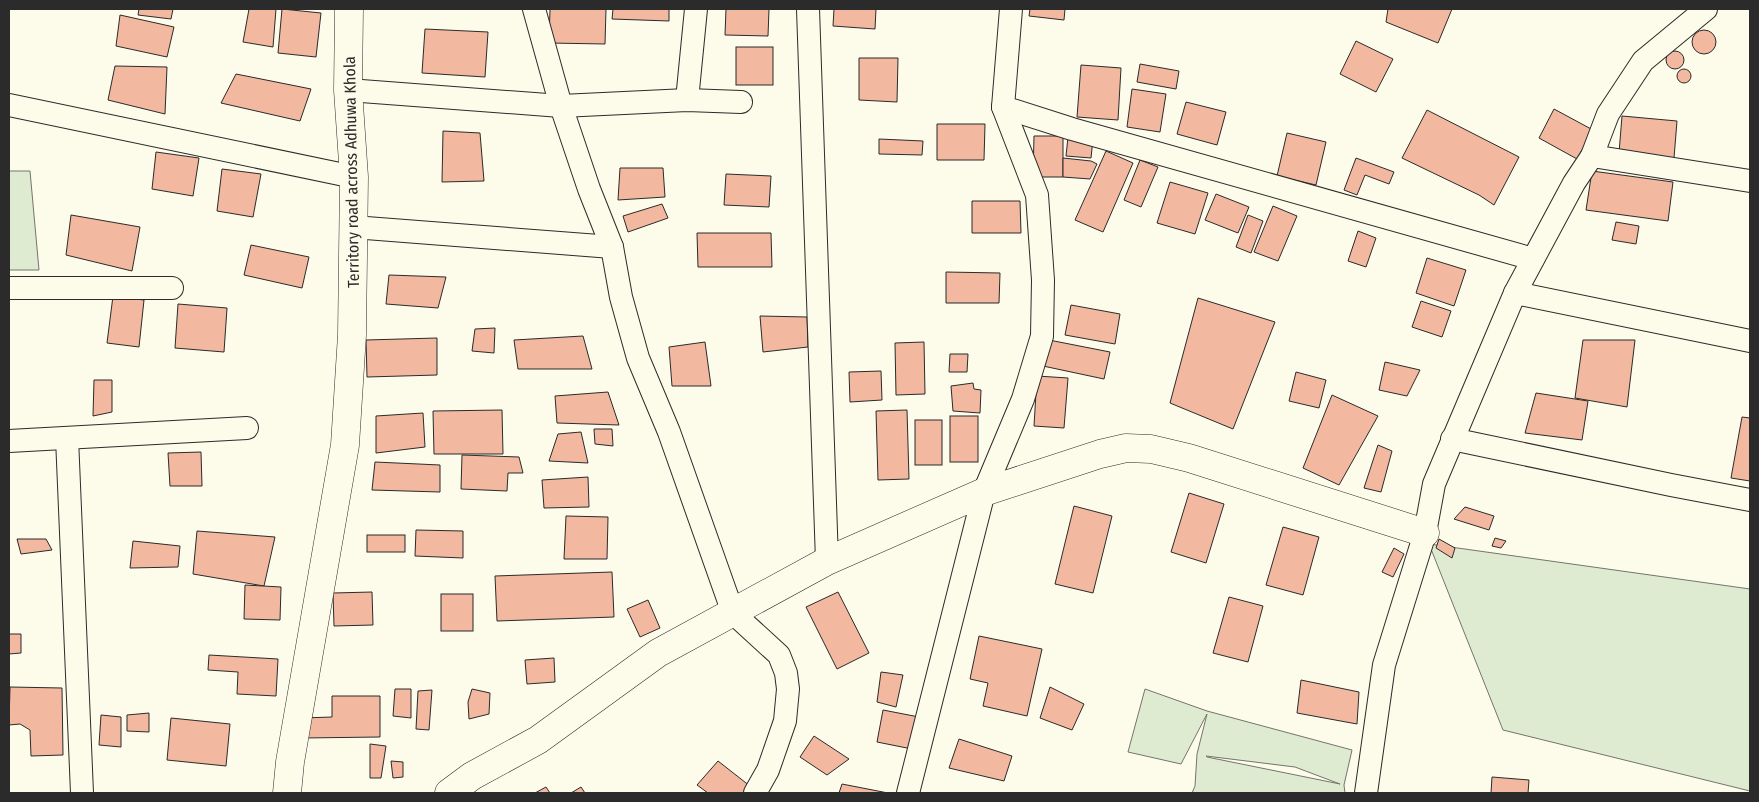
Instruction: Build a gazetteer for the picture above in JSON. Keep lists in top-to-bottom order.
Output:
{
  "streets": {
    "street": ["Territory road across Adhuwa Khola"]
  }
}
